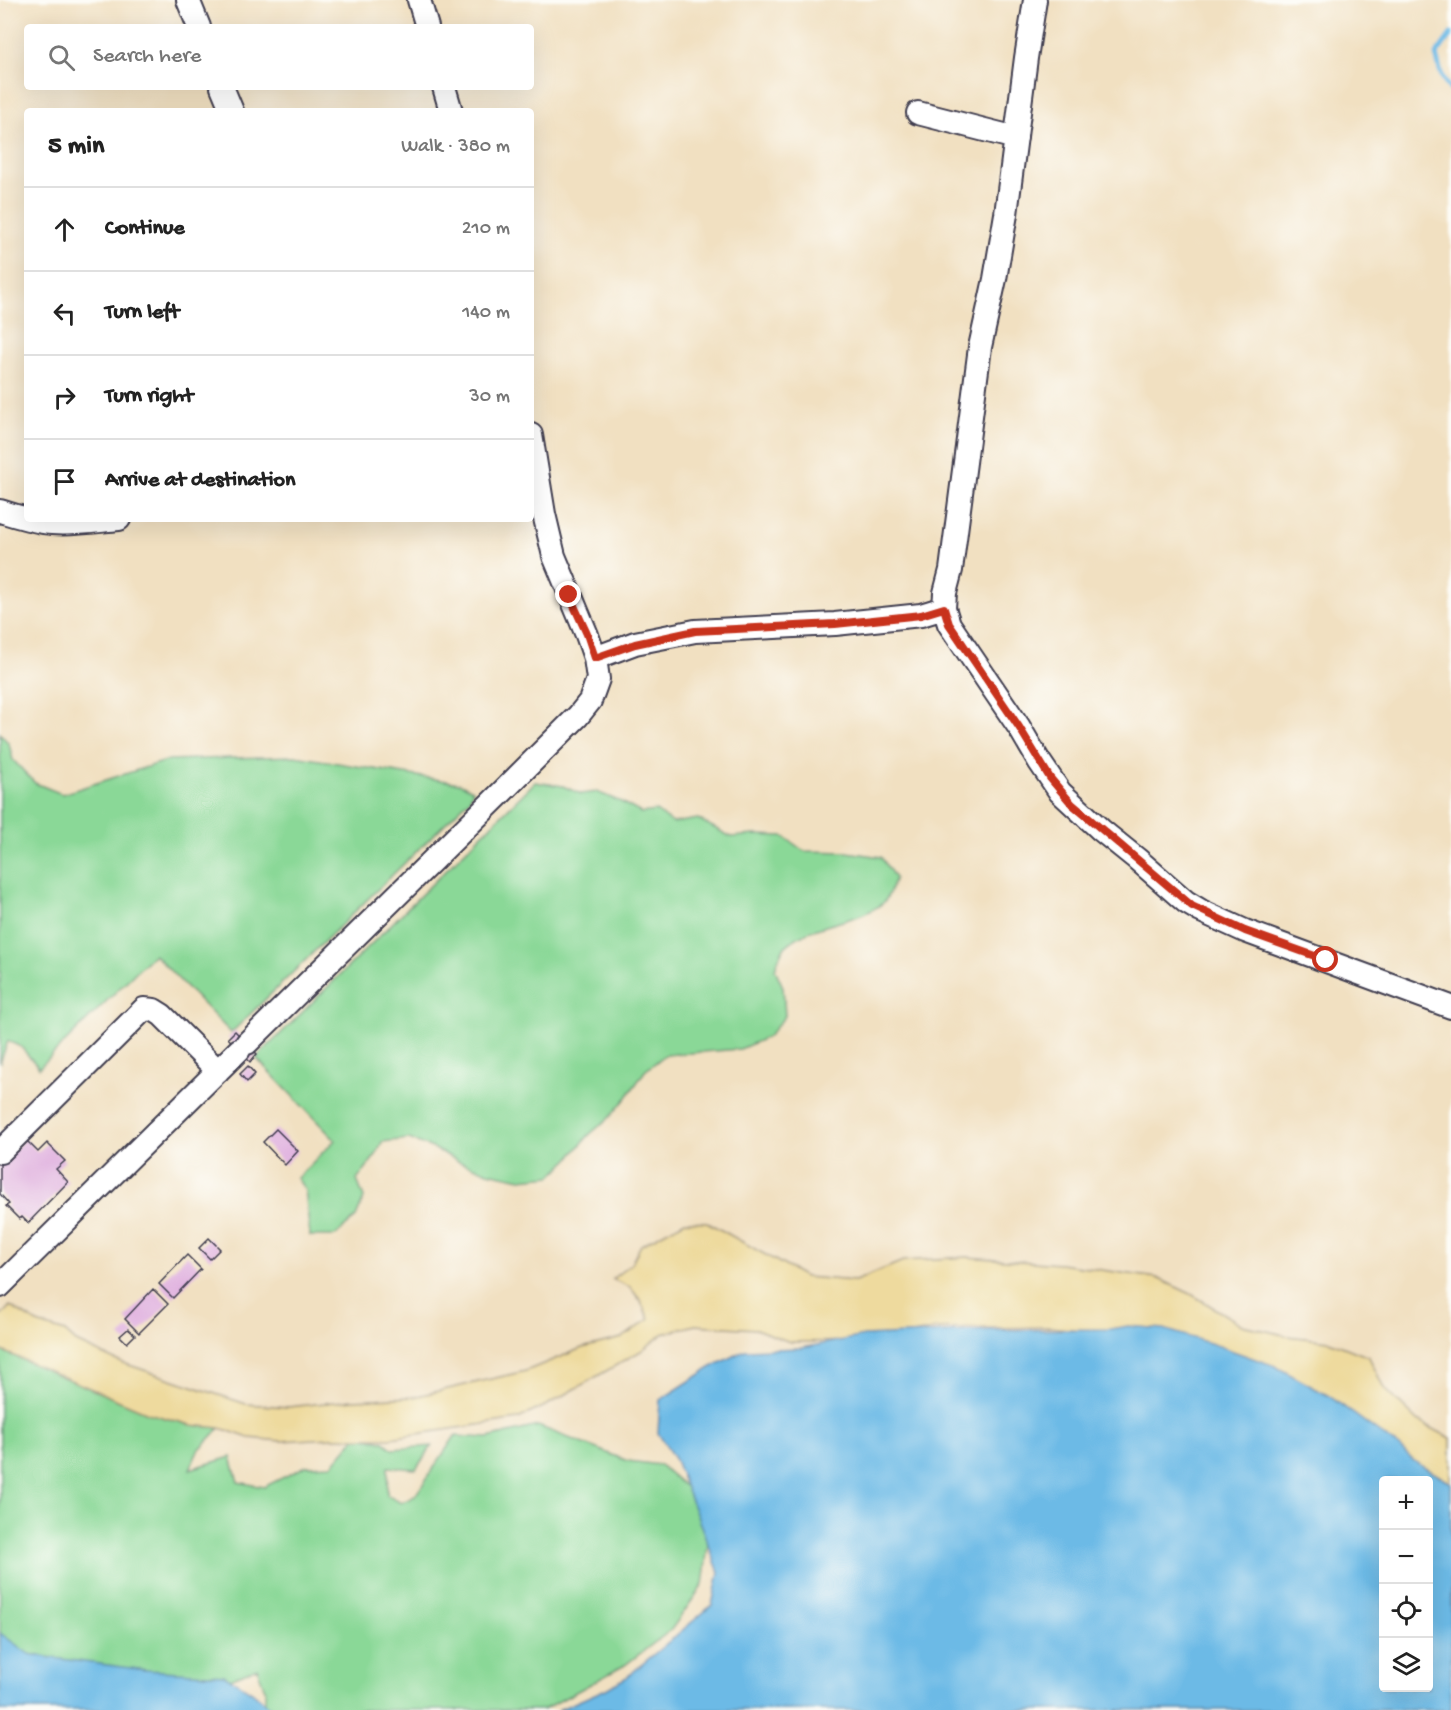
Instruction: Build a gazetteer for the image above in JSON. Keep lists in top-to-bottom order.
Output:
{
  "page": {
    "search": "Search here",
    "heading": ["5 min", "Walk · 380 m"],
    "list": [
      ["Continue", "210 m"],
      ["Turn left", "140 m"],
      ["Turn right", "30 m"],
      "Arrive at destination"
    ],
    "map_buttons": ["+", "−"]
  }
}
